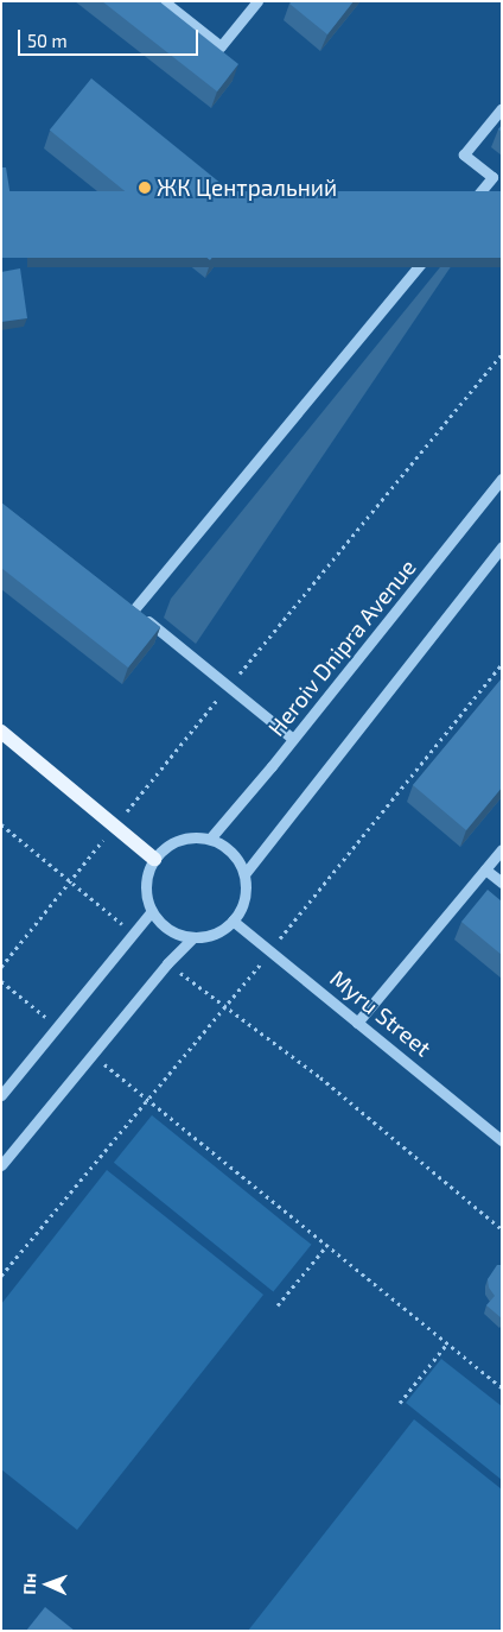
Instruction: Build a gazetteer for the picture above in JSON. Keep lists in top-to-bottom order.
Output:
{
  "streets": {
    "street": ["Heroiv Dnipra Avenue", "Myru Street"]
  },
  "crossings": [
    ["Heroiv Dnipra Avenue", "Myru Street"]
  ],
  "places": ["ЖК Центральний"],
  "scale_bar": "50 m",
  "north": "left"
}
